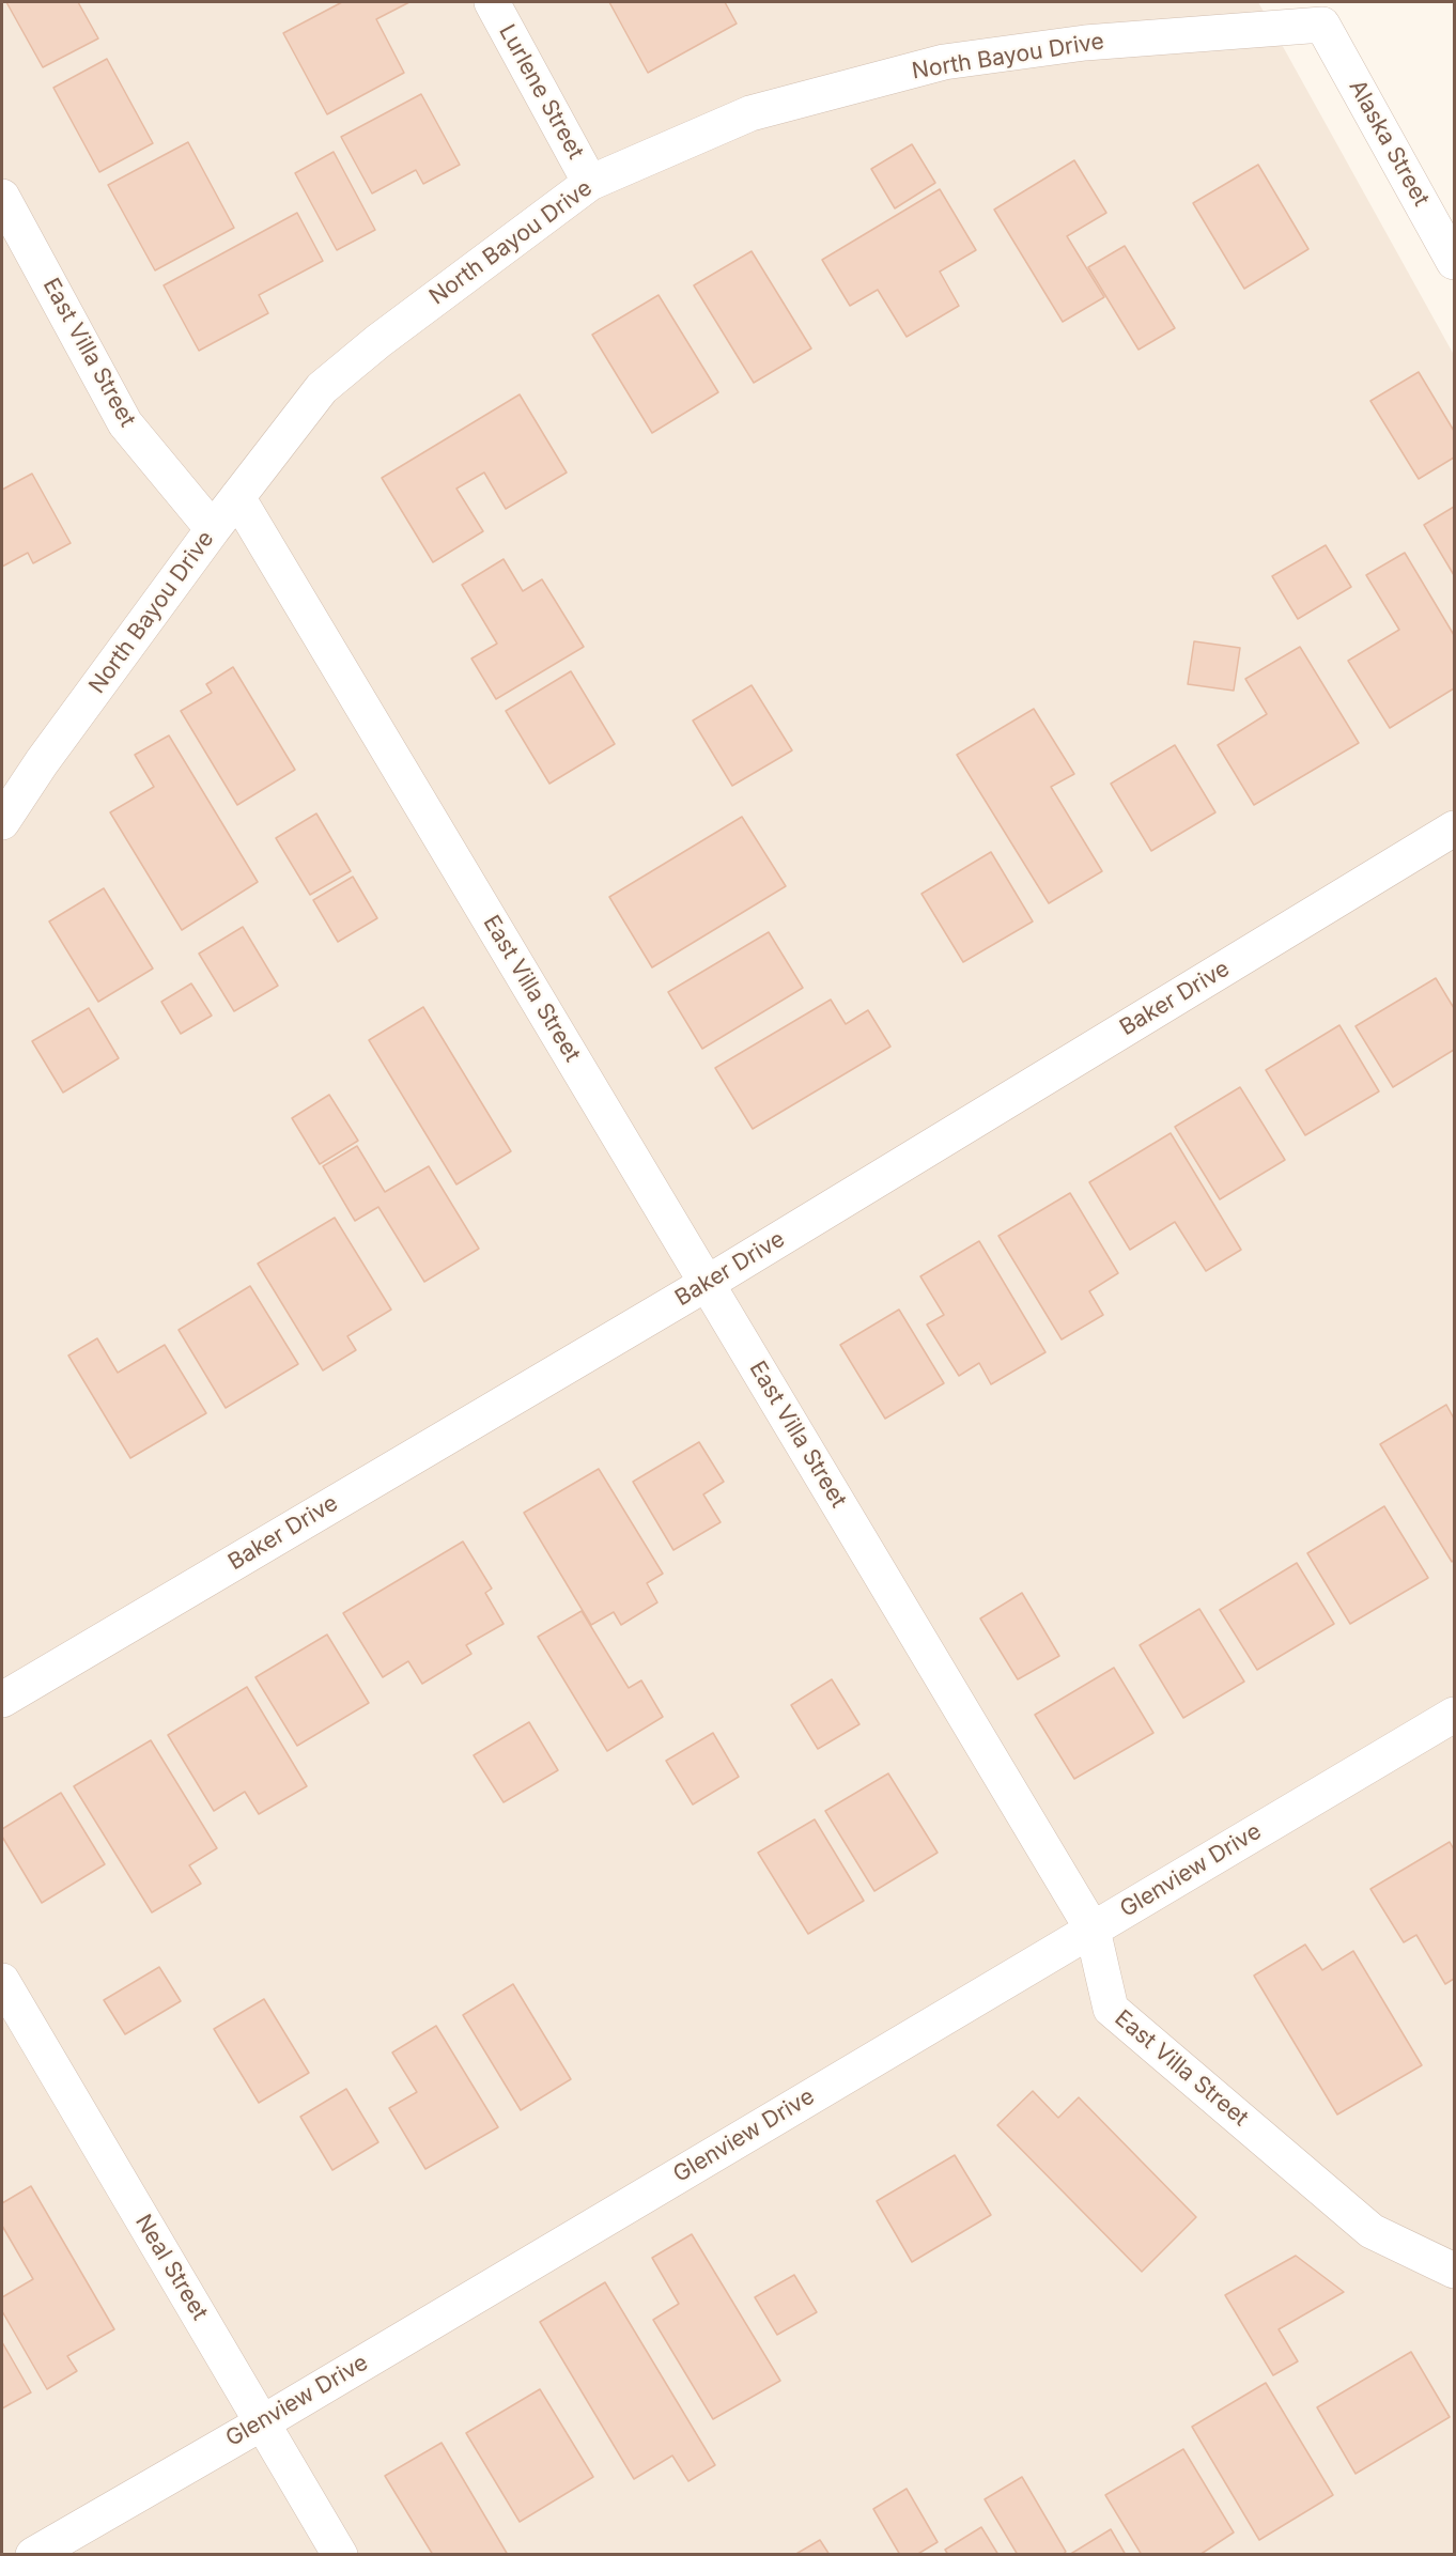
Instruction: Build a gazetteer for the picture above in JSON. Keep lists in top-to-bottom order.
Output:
{
  "streets": {
    "street": [
      "North Bayou Drive",
      "Lurlene Street",
      "Alaska Street",
      "East Villa Street",
      "Baker Drive",
      "Glenview Drive",
      "Neal Street"
    ]
  },
  "crossings": [
    ["North Bayou Drive", "Lurlene Street"],
    ["North Bayou Drive", "Alaska Street"],
    ["North Bayou Drive", "East Villa Street"],
    ["East Villa Street", "Baker Drive"],
    ["East Villa Street", "Glenview Drive"],
    ["Glenview Drive", "Neal Street"]
  ]
}
